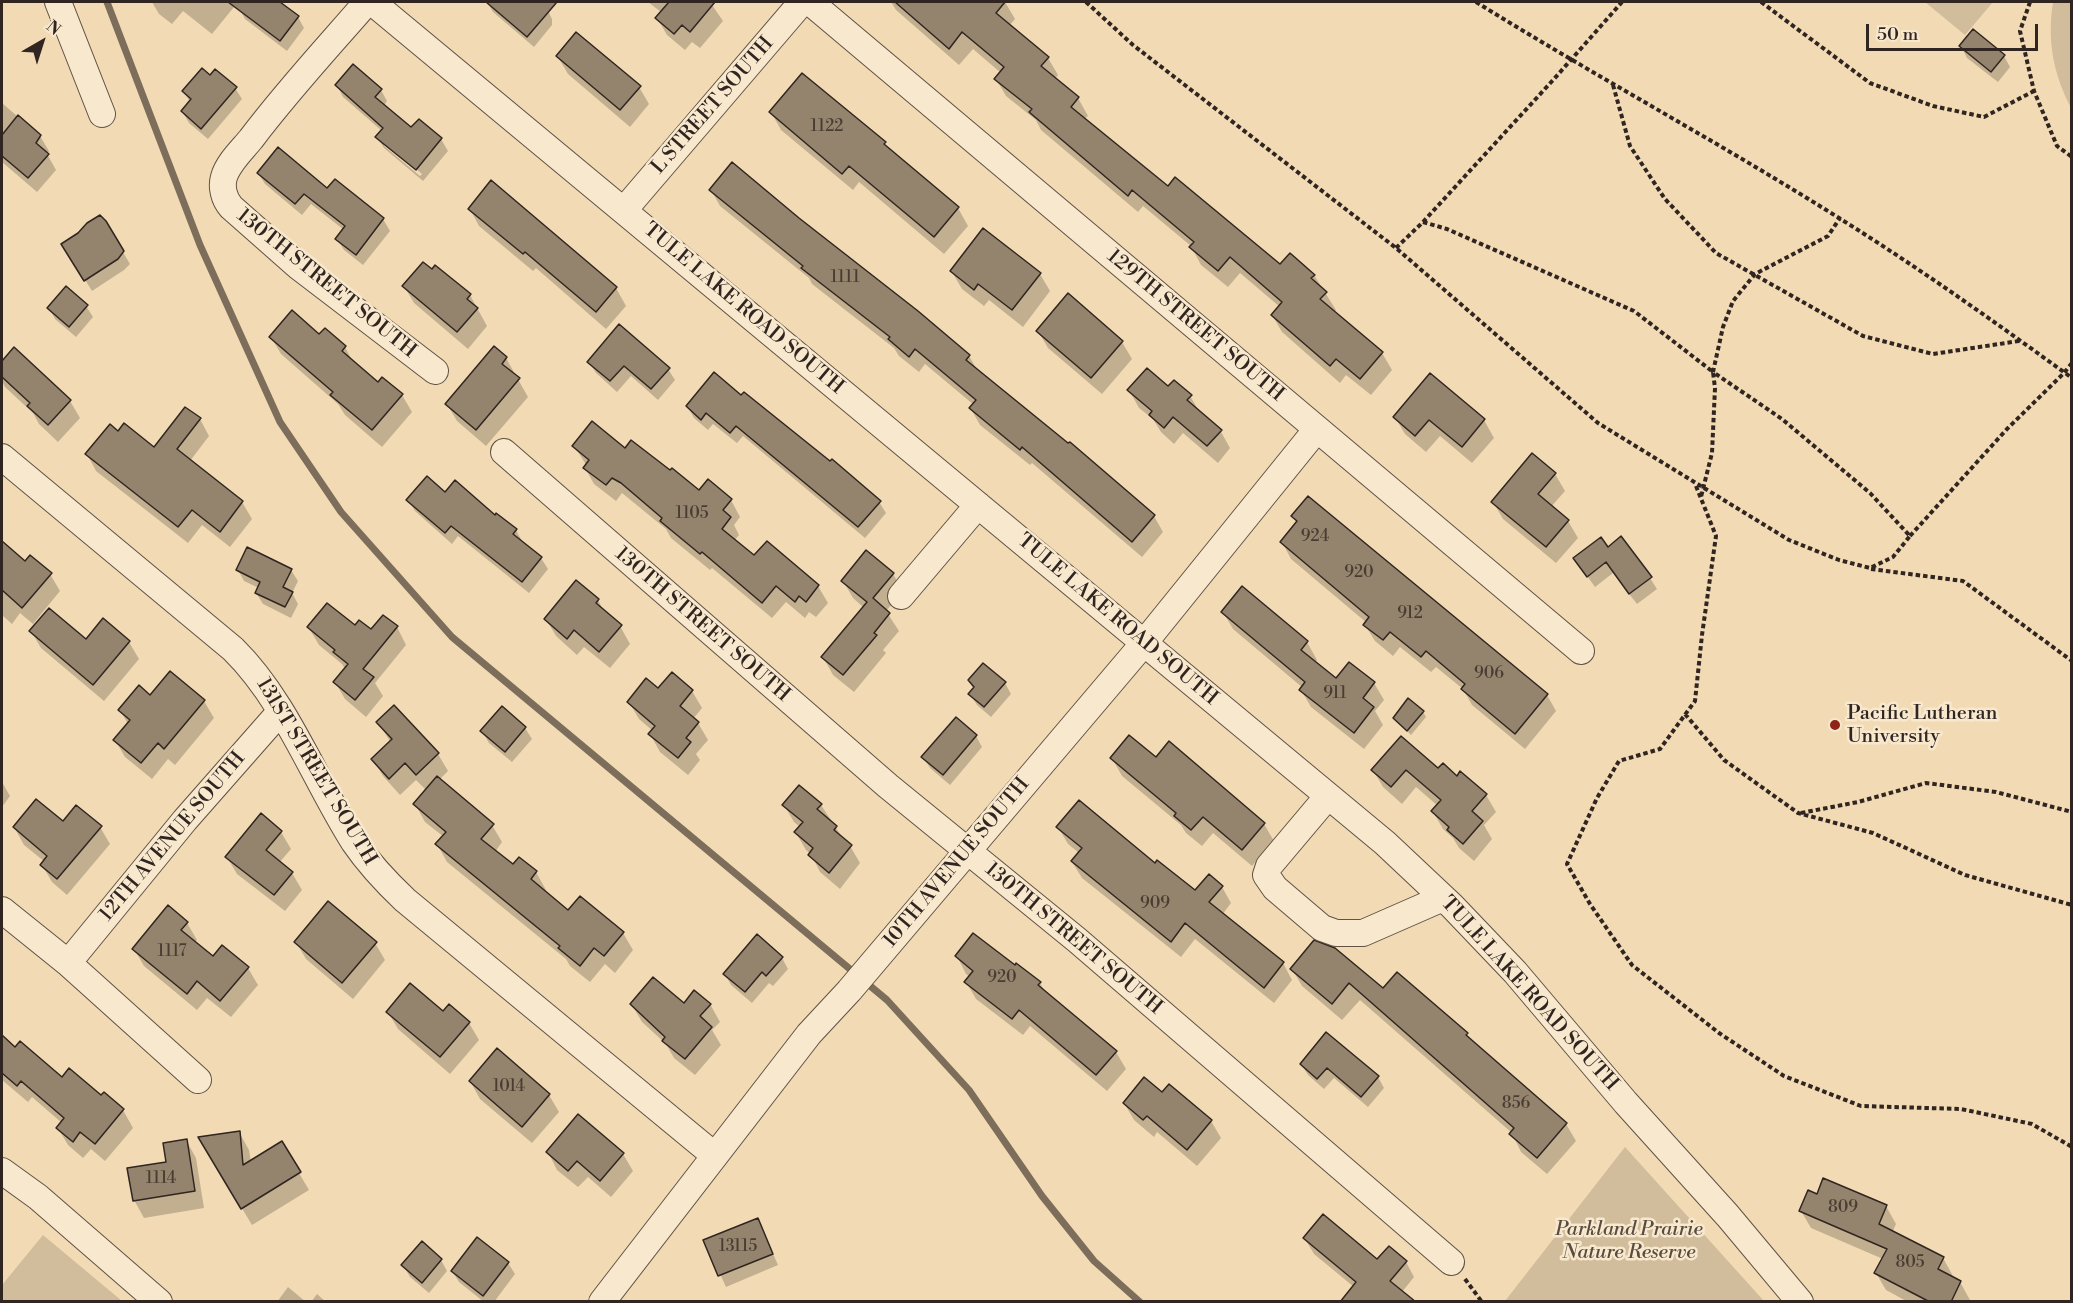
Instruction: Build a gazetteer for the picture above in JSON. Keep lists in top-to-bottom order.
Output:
{
  "streets": {
    "street": [
      "L STREET SOUTH",
      "130TH STREET SOUTH",
      "TULE LAKE ROAD SOUTH",
      "129TH STREET SOUTH",
      "131ST STREET SOUTH",
      "12TH AVENUE SOUTH",
      "10TH AVENUE SOUTH"
    ]
  },
  "crossings": [
    ["L STREET SOUTH", "TULE LAKE ROAD SOUTH"],
    ["130TH STREET SOUTH", "10TH AVENUE SOUTH"],
    ["TULE LAKE ROAD SOUTH", "10TH AVENUE SOUTH"],
    ["129TH STREET SOUTH", "10TH AVENUE SOUTH"],
    ["131ST STREET SOUTH", "12TH AVENUE SOUTH"],
    ["131ST STREET SOUTH", "10TH AVENUE SOUTH"]
  ],
  "parks": ["Parkland Prairie Nature Reserve"],
  "places": ["Pacific Lutheran University"],
  "house_numbers": [
    "1122",
    "1111",
    "1105",
    "924",
    "920",
    "912",
    "906",
    "911",
    "909",
    "1117",
    "920",
    "1014",
    "856",
    "1114",
    "809",
    "13115",
    "805"
  ],
  "scale_bar": "50 m",
  "north": "top right"
}
